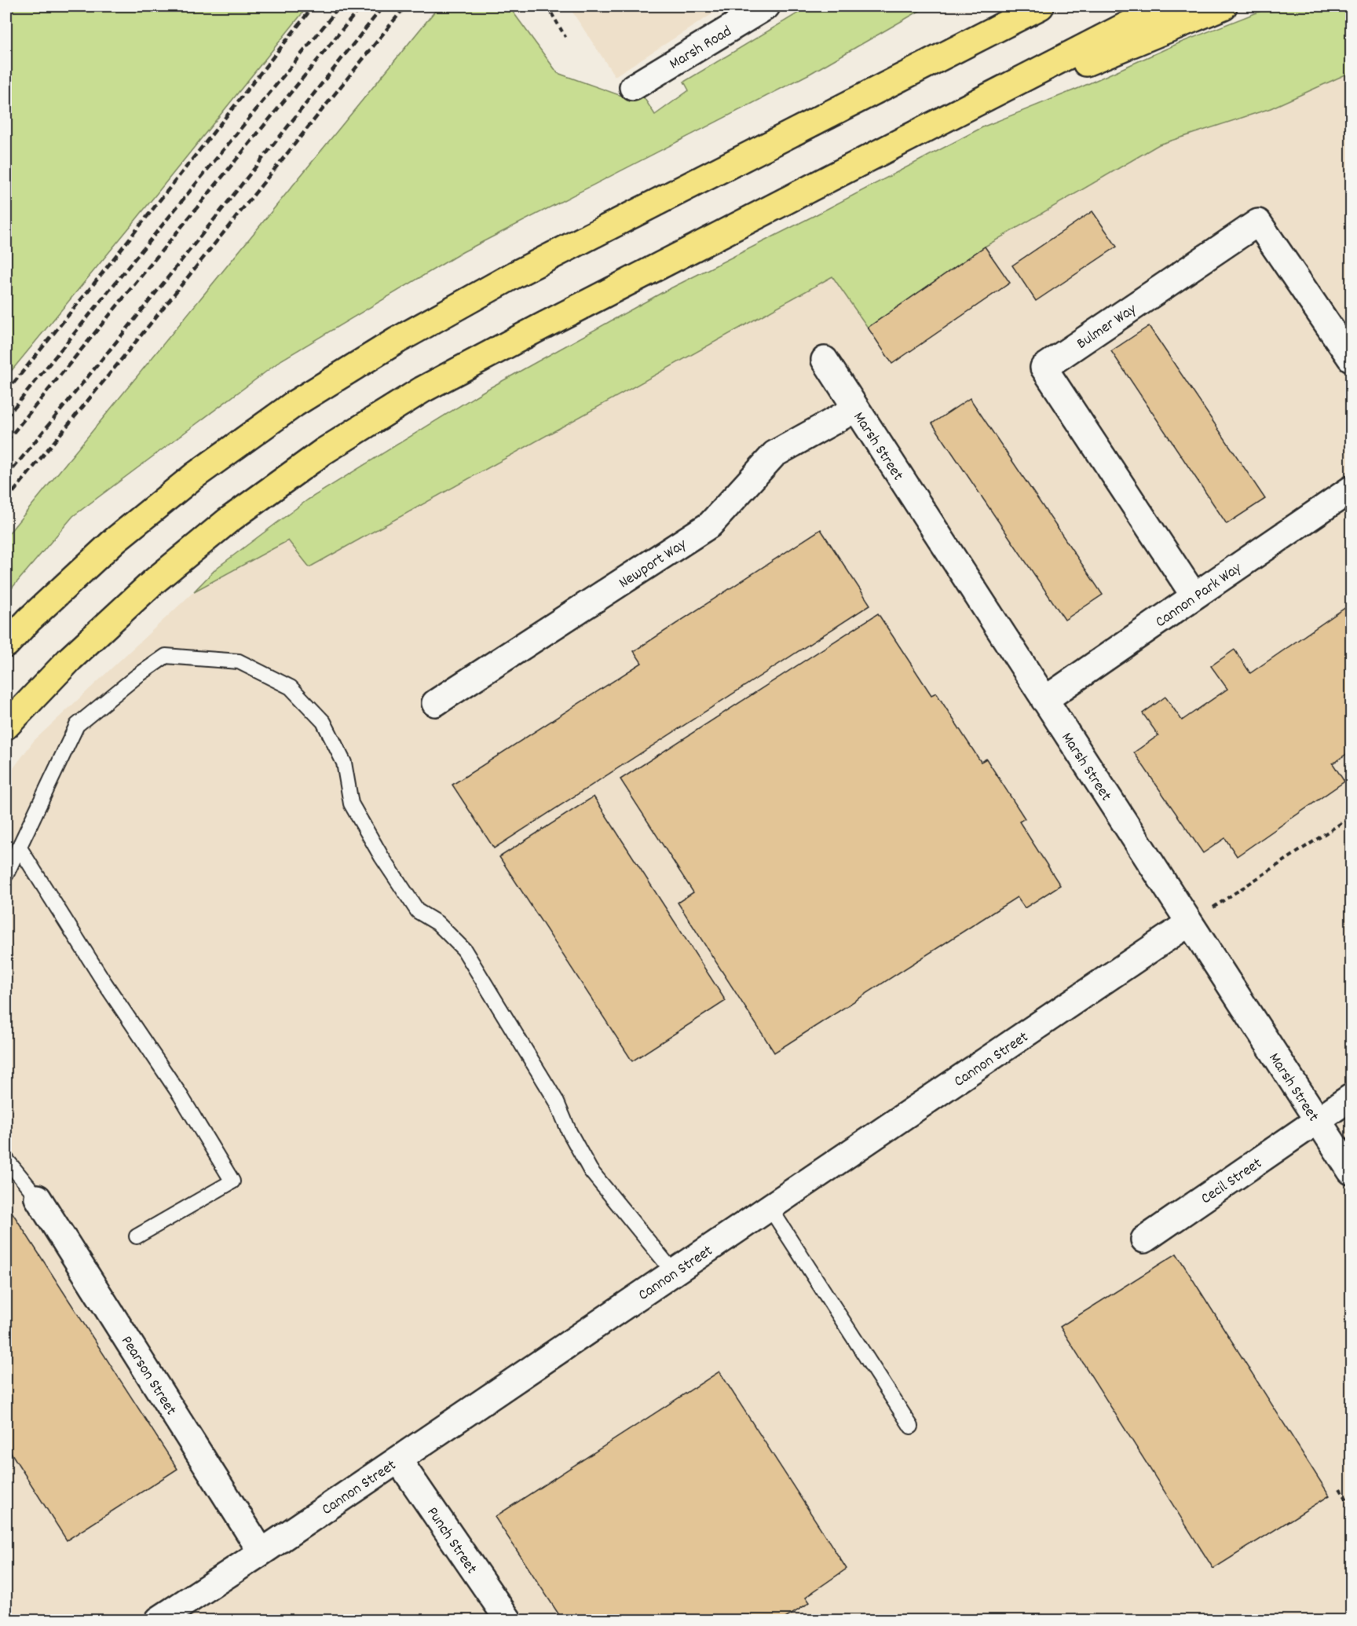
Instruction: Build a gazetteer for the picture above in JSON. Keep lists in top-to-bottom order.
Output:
{
  "streets": {
    "street": [
      "Marsh Road",
      "Bulmer Way",
      "Marsh Street",
      "Newport Way",
      "Cannon Park Way",
      "Cannon Street",
      "Cecil Street",
      "Pearson Street",
      "Punch Street"
    ]
  },
  "crossings": [
    ["Bulmer Way", "Cannon Park Way"],
    ["Marsh Street", "Newport Way"],
    ["Marsh Street", "Cannon Park Way"],
    ["Marsh Street", "Cannon Street"],
    ["Marsh Street", "Cecil Street"],
    ["Cannon Street", "Pearson Street"],
    ["Cannon Street", "Punch Street"]
  ]
}
